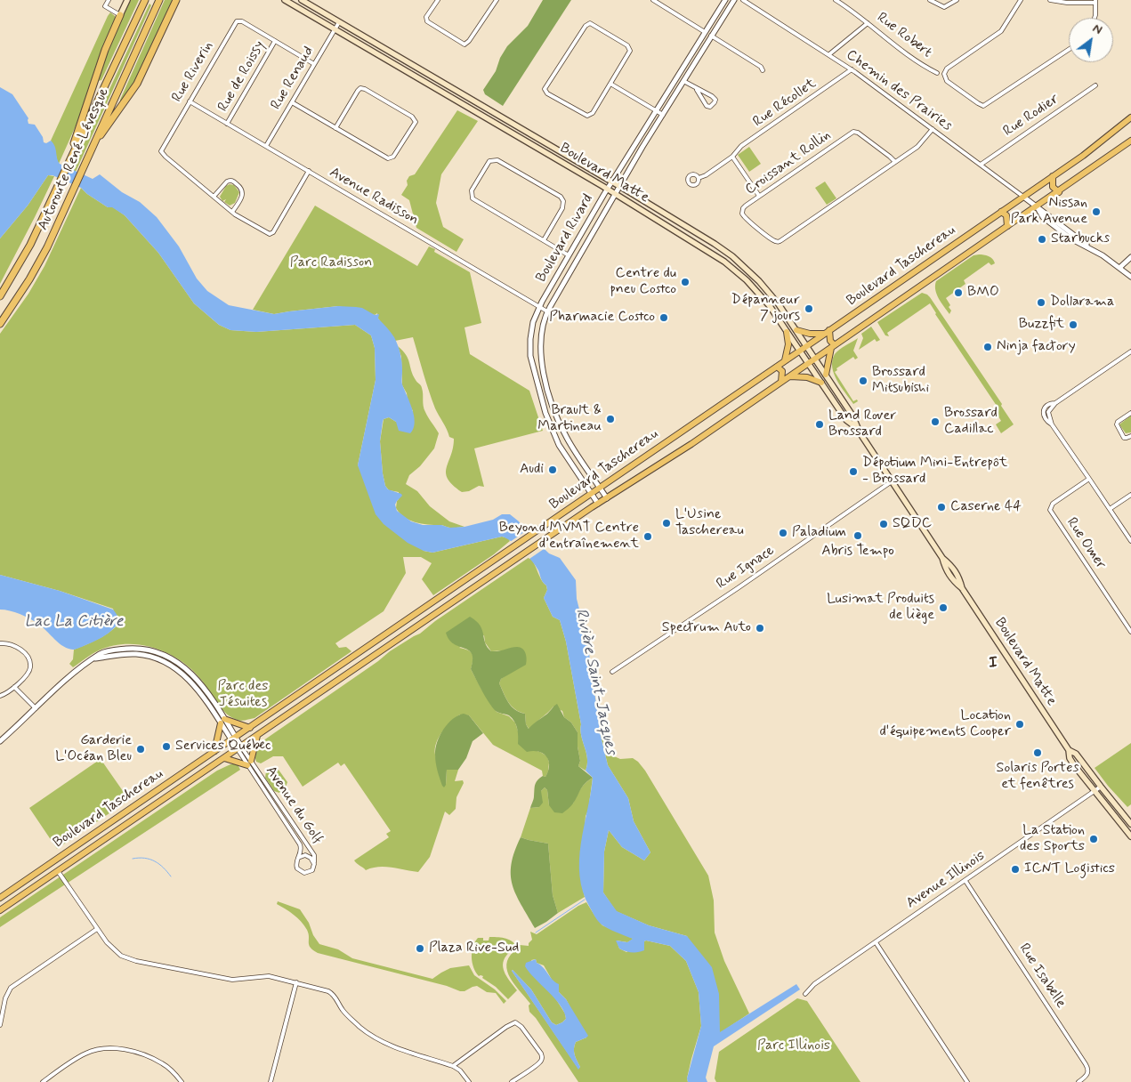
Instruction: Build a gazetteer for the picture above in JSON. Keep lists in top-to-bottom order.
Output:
{
  "streets": {
    "highway": ["Autoroute René-Lévesque"],
    "main road": ["Boulevard Matte", "Boulevard Taschereau"],
    "street": [
      "Rue Robert",
      "Rue Riverin",
      "Rue de Roissy",
      "Rue Renaud",
      "Chemin des Prairies",
      "Rue Récollet",
      "Rue Rodier",
      "Croissant Rollin",
      "Avenue Radisson",
      "Boulevard Rivard",
      "Rue Omer",
      "Rue Ignace",
      "Avenue du Golf",
      "Avenue Illinois",
      "Rue Isabelle"
    ]
  },
  "crossings": [
    ["Rue Riverin", "Rue de Roissy"],
    ["Rue Riverin", "Rue Renaud"],
    ["Rue Riverin", "Avenue Radisson"],
    ["Rue de Roissy", "Avenue Radisson"],
    ["Rue Renaud", "Boulevard Matte"],
    ["Rue Renaud", "Avenue Radisson"],
    ["Chemin des Prairies", "Rue Récollet"],
    ["Chemin des Prairies", "Rue Rodier"],
    ["Chemin des Prairies", "Croissant Rollin"],
    ["Chemin des Prairies", "Boulevard Taschereau"],
    ["Boulevard Matte", "Boulevard Rivard"],
    ["Boulevard Matte", "Boulevard Taschereau"],
    ["Boulevard Matte", "Rue Ignace"],
    ["Boulevard Matte", "Avenue Illinois"],
    ["Avenue Radisson", "Boulevard Rivard"],
    ["Boulevard Rivard", "Boulevard Taschereau"],
    ["Boulevard Taschereau", "Avenue du Golf"],
    ["Avenue Illinois", "Rue Isabelle"]
  ],
  "districts": ["I"],
  "water": ["Lac La Citière", "Rivière Saint-Jacques"],
  "parks": ["Parc Radisson", "Parc des Jésuites", "Parc Illinois"],
  "places": [
    "Nissan Park Avenue",
    "Starbucks",
    "Centre du pneu Costco",
    "BMO",
    "Dollarama",
    "Dépanneur 7 jours",
    "Pharmacie Costco",
    "Buzzfit",
    "Ninja factory",
    "Brossard Mitsubishi",
    "Brault & Martineau",
    "Brossard Cadillac",
    "Land Rover Brossard",
    "Audi",
    "Dépotium Mini-Entrepôt - Brossard",
    "Caserne 44",
    "L'Usine Taschereau",
    "SQDC",
    "Paladium",
    "Abris Tempo",
    "Beyond MVMT Centre d’entraînement",
    "Lusimat Produits de liège",
    "Spectrum Auto",
    "Location d'équipements Cooper",
    "Services Québec",
    "Garderie L'Océan Bleu",
    "Solaris Portes et fenêtres",
    "La Station des Sports",
    "ICNT Logistics",
    "Plaza Rive-Sud"
  ],
  "north": "top right"
}
